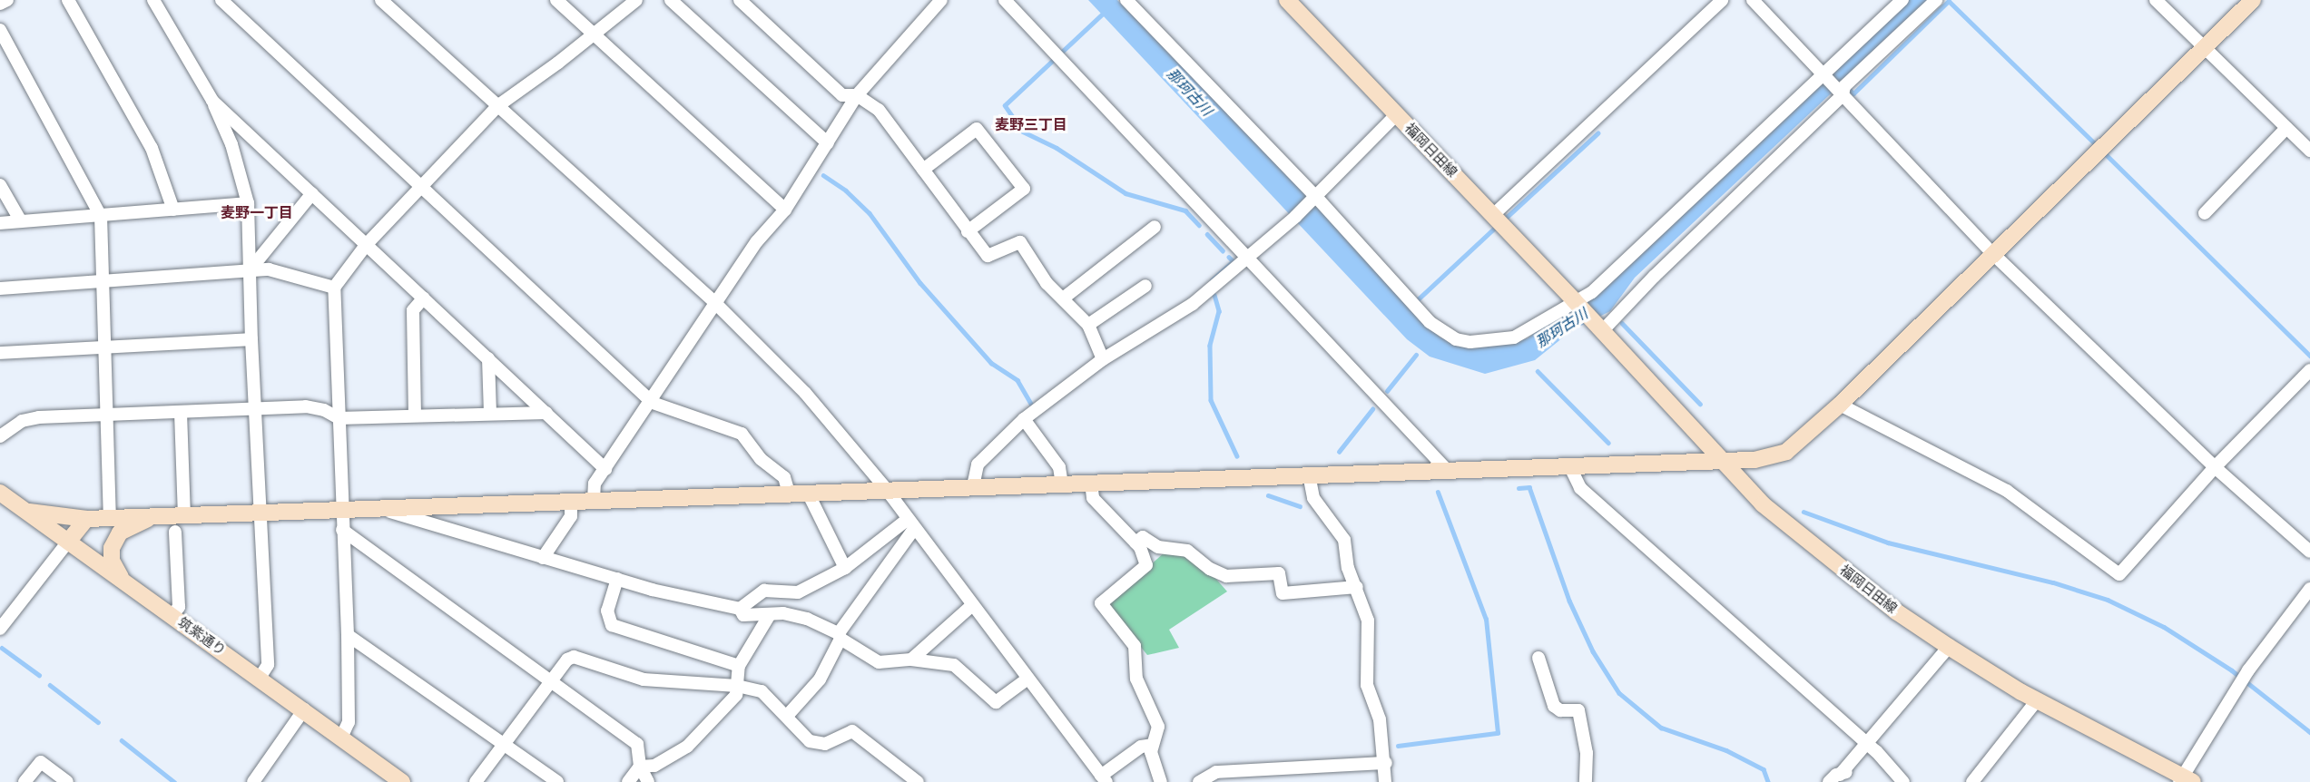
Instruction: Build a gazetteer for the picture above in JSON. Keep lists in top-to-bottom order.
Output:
{
  "streets": {
    "street": ["福岡日田線", "筑紫通り"]
  },
  "districts": ["麦野三丁目", "麦野一丁目"],
  "water": ["那珂古川"]
}
